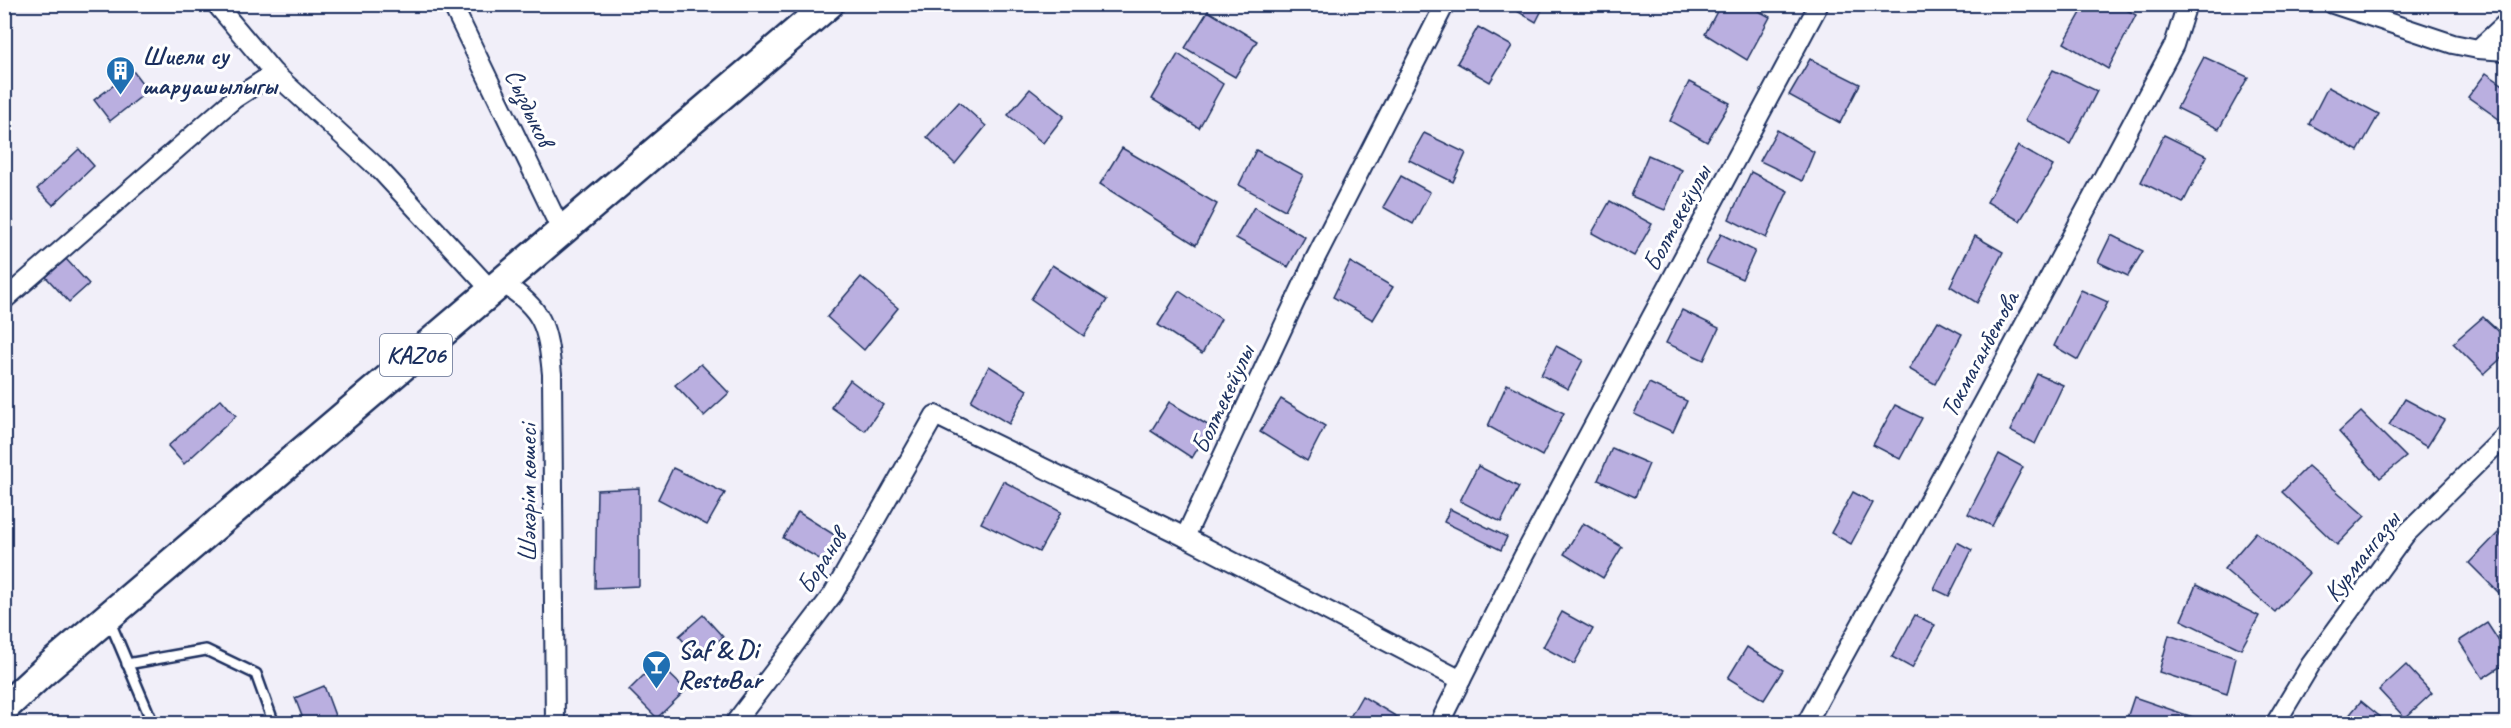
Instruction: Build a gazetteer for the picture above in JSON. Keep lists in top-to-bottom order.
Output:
{
  "streets": {
    "main road": ["KАZ06"],
    "street": [
      "Сыздыков",
      "Болтекейулы",
      "Токмаганбетова",
      "Шәкәрім көшесі",
      "Курмангазы",
      "Боранов"
    ]
  },
  "crossings": [
    ["Сыздыков", "KАZ06"],
    ["Болтекейулы", "Боранов"],
    ["KАZ06", "Шәкәрім көшесі"]
  ],
  "places": {
    "building": ["Шиели су шаруашылыгы"],
    "bar": ["Saf & Di RestoBar"]
  }
}
